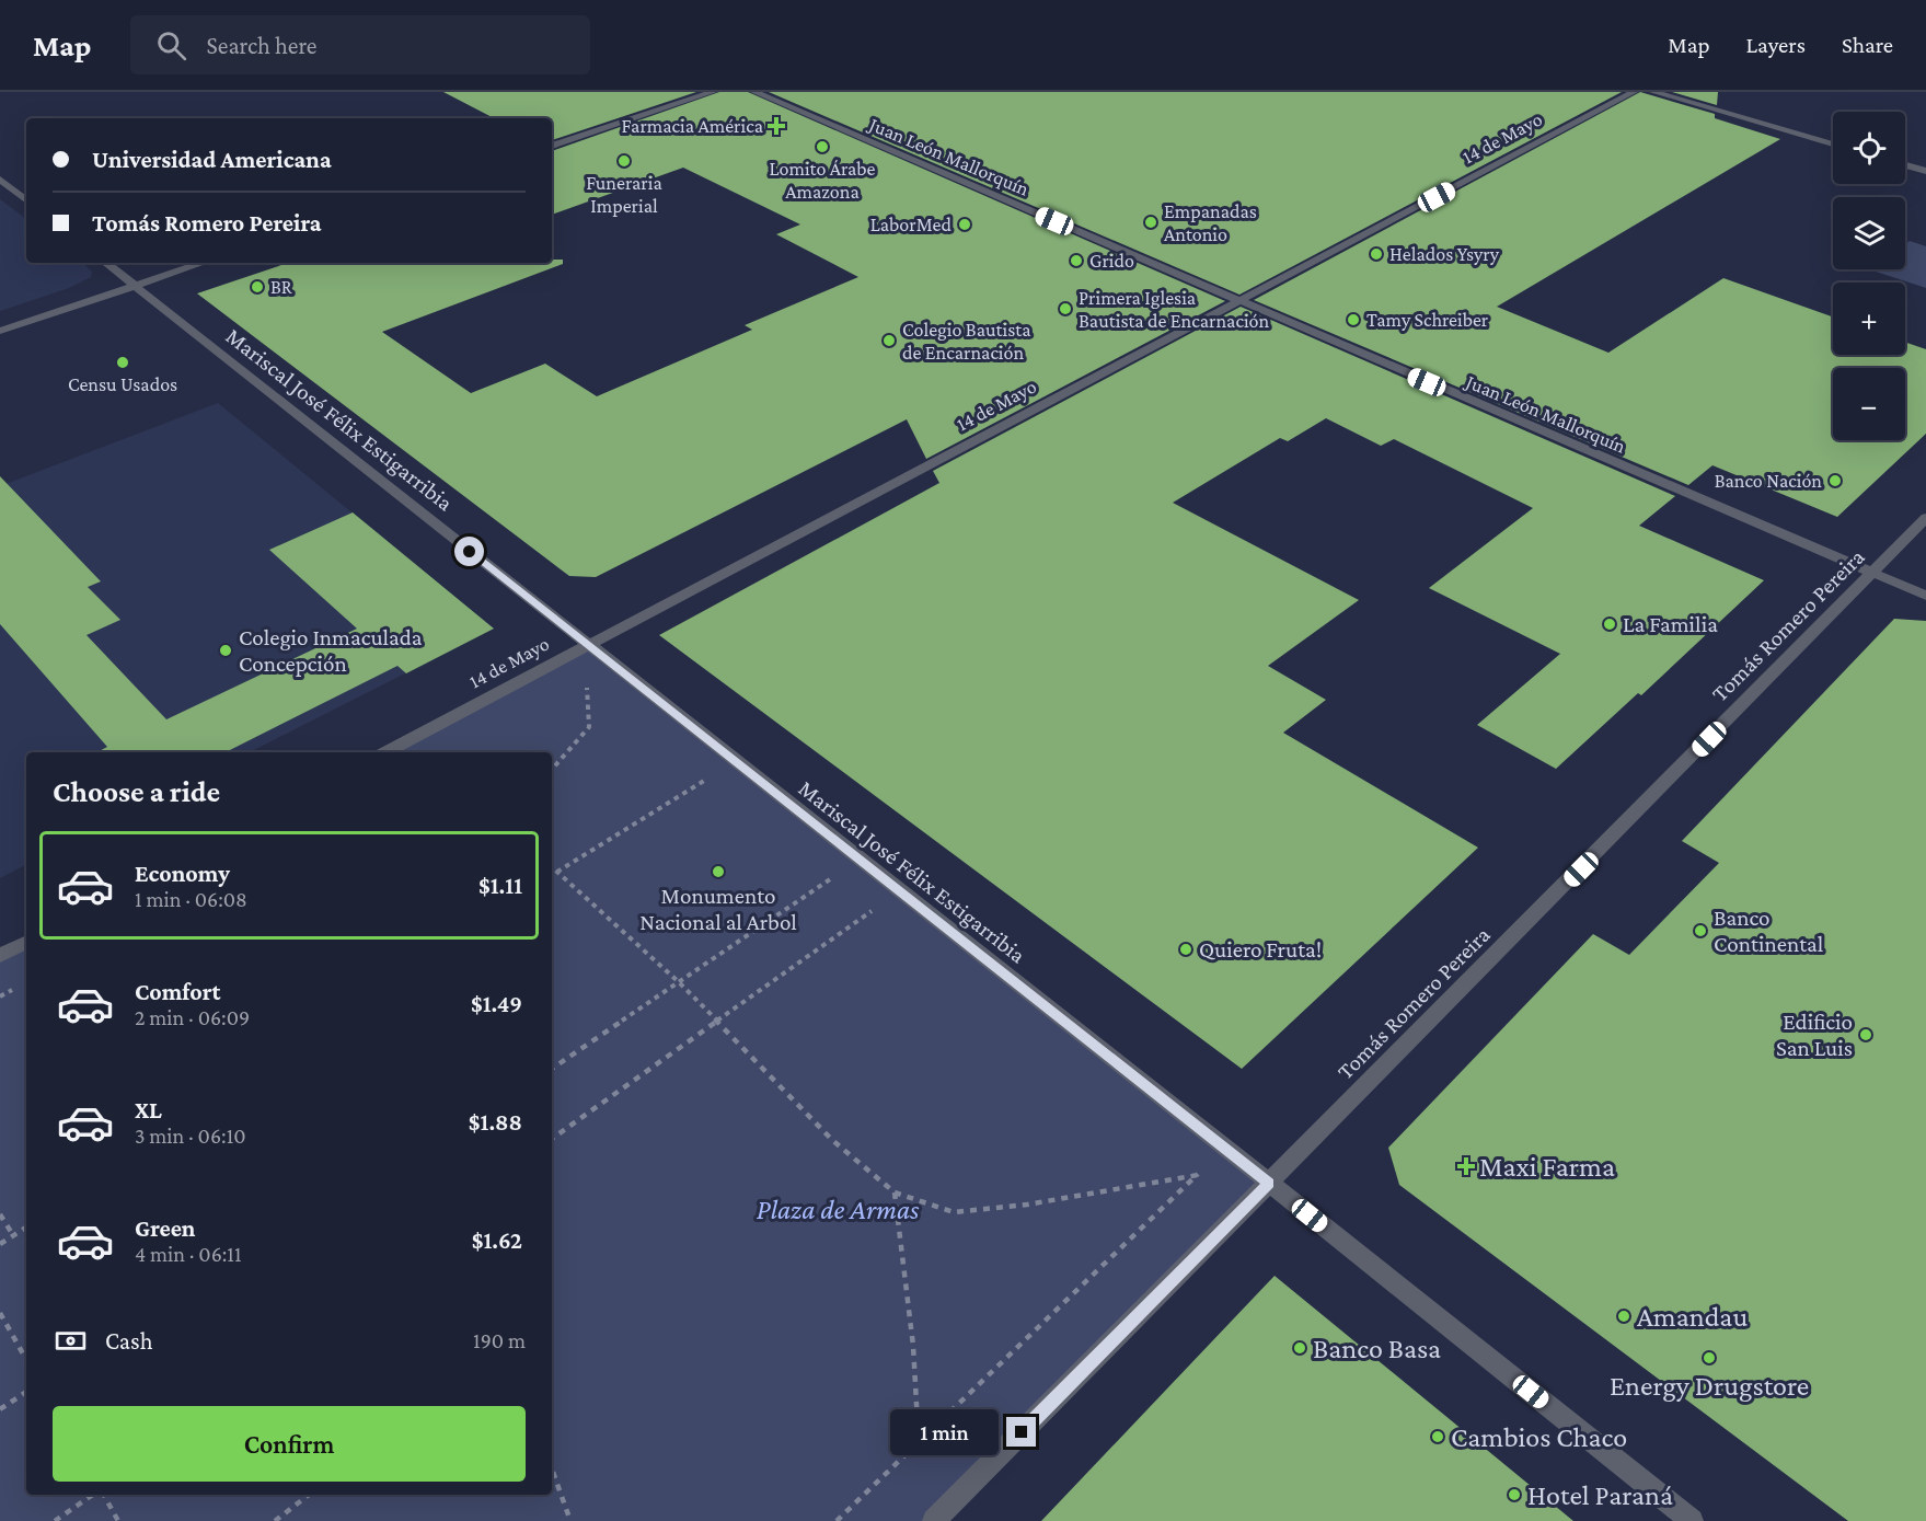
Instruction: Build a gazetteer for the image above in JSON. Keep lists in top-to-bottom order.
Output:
{
  "streets": {
    "street": [
      "14 de Mayo",
      "Juan León Mallorquín",
      "Mariscal José Félix Estigarribia",
      "Tomás Romero Pereira"
    ]
  },
  "crossings": [
    ["14 de Mayo", "Juan León Mallorquín"],
    ["14 de Mayo", "Mariscal José Félix Estigarribia"],
    ["Juan León Mallorquín", "Tomás Romero Pereira"],
    ["Mariscal José Félix Estigarribia", "Tomás Romero Pereira"]
  ],
  "parks": ["Plaza de Armas"],
  "places": {
    "health": ["Farmacia América", "Maxi Farma"],
    "other": [
      "Lomito Árabe Amazona",
      "Funeraria Imperial",
      "Empanadas Antonio",
      "LaborMed",
      "Helados Ysyry",
      "Grido",
      "BR",
      "Primera Iglesia Bautista de Encarnación",
      "Tamy Schreiber",
      "Colegio Bautista de Encarnación",
      "Censu Usados",
      "Banco Nación",
      "La Familia",
      "Colegio Inmaculada Concepción",
      "Monumento Nacional al Arbol",
      "Banco Continental",
      "Quiero Fruta!",
      "Edificio San Luis",
      "Amandau",
      "Banco Basa",
      "Energy Drugstore",
      "Cambios Chaco",
      "Hotel Paraná"
    ]
  },
  "page": {
    "header": "Map",
    "search": "Search here",
    "nav": ["Map", "Layers", "Share"],
    "map_buttons": ["+", "−"],
    "banner": ["Universidad Americana", "Tomás Romero Pereira"],
    "heading": "Choose a ride",
    "list": [
      {
        "name": "Economy",
        "note": "1 min · 06:08",
        "value": "$1.11"
      },
      {
        "name": "Comfort",
        "note": "2 min · 06:09",
        "value": "$1.49"
      },
      {
        "name": "XL",
        "note": "3 min · 06:10",
        "value": "$1.88"
      },
      {
        "name": "Green",
        "note": "4 min · 06:11",
        "value": "$1.62"
      }
    ],
    "pay": ["Cash", "190 m"],
    "buttons": "Confirm",
    "bubble": "1 min"
  }
}
